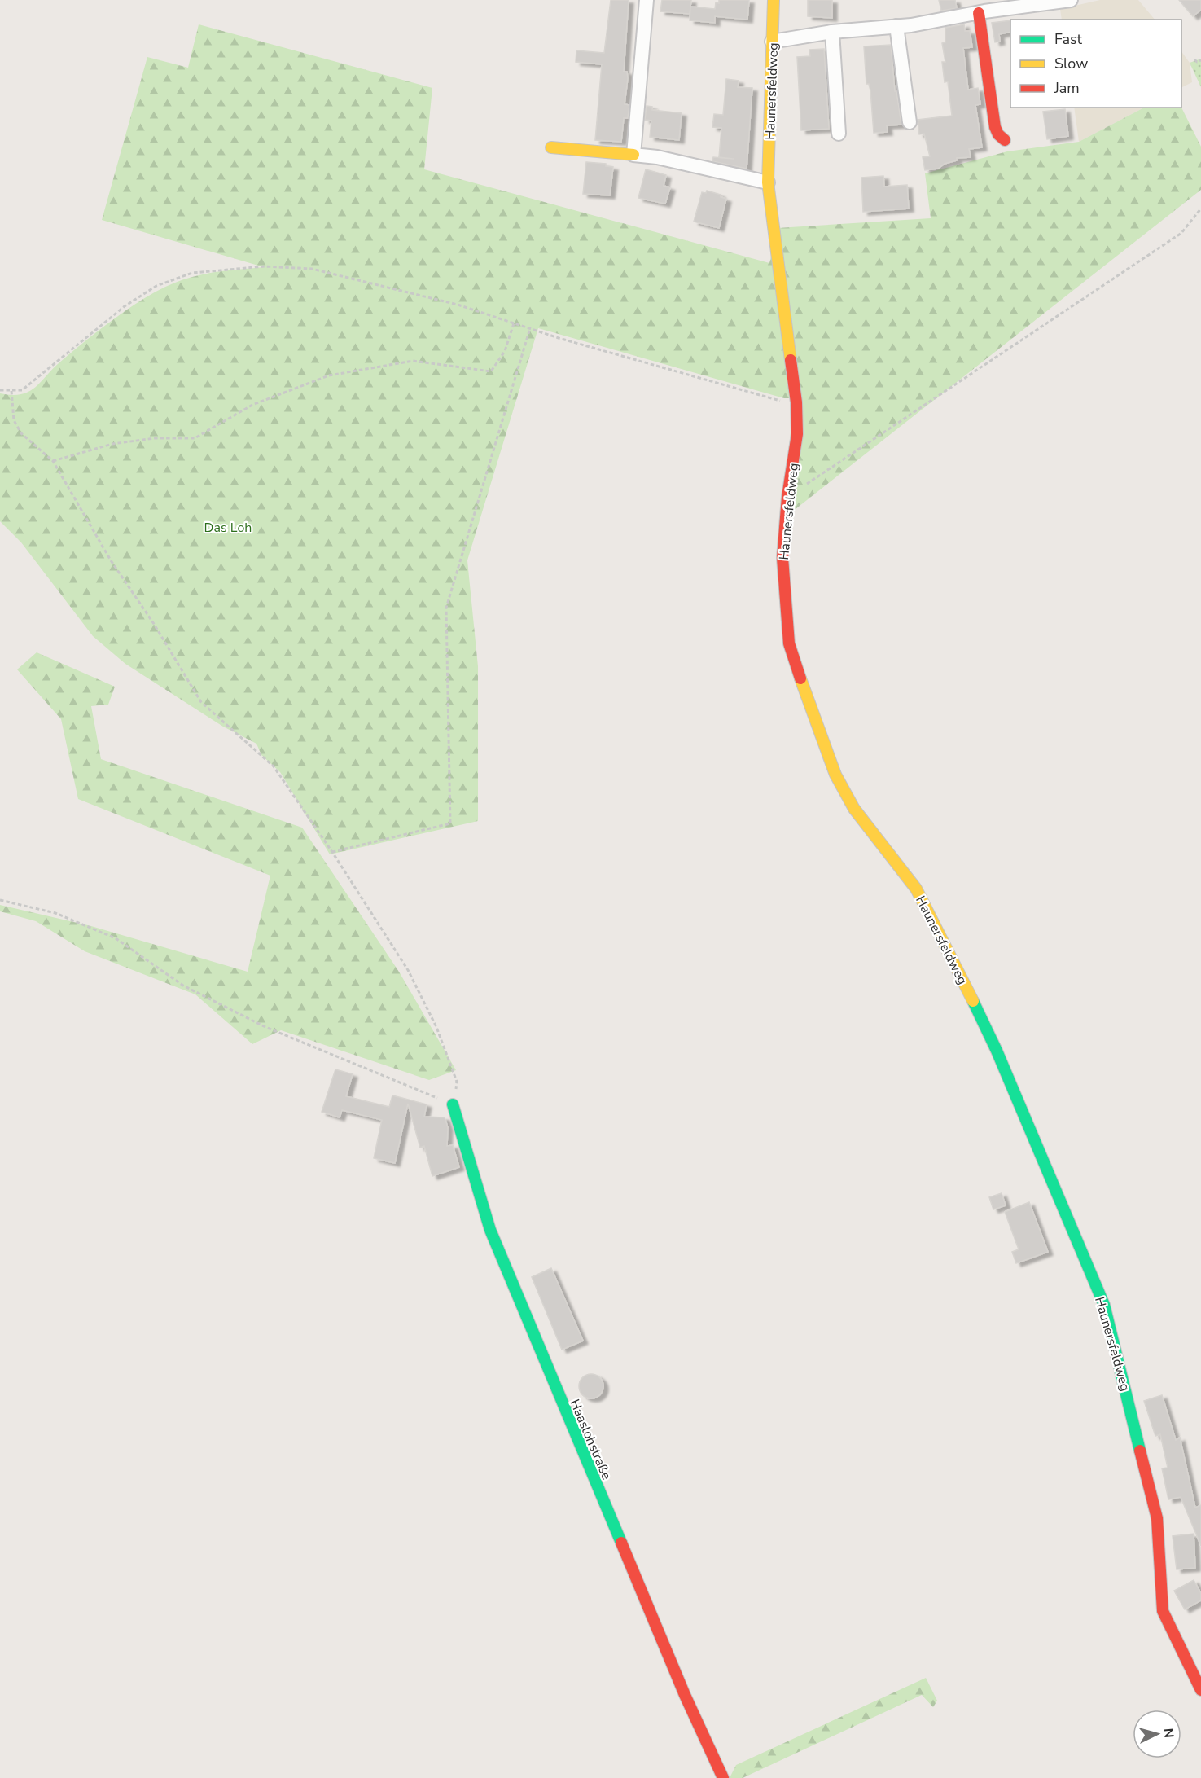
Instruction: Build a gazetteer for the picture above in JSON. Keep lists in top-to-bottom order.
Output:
{
  "streets": {
    "street": ["Haunersfeldweg", "Haaslohstraße"]
  },
  "parks": ["Das Loh"],
  "legend": ["Fast", "Slow", "Jam"],
  "north": "right"
}
